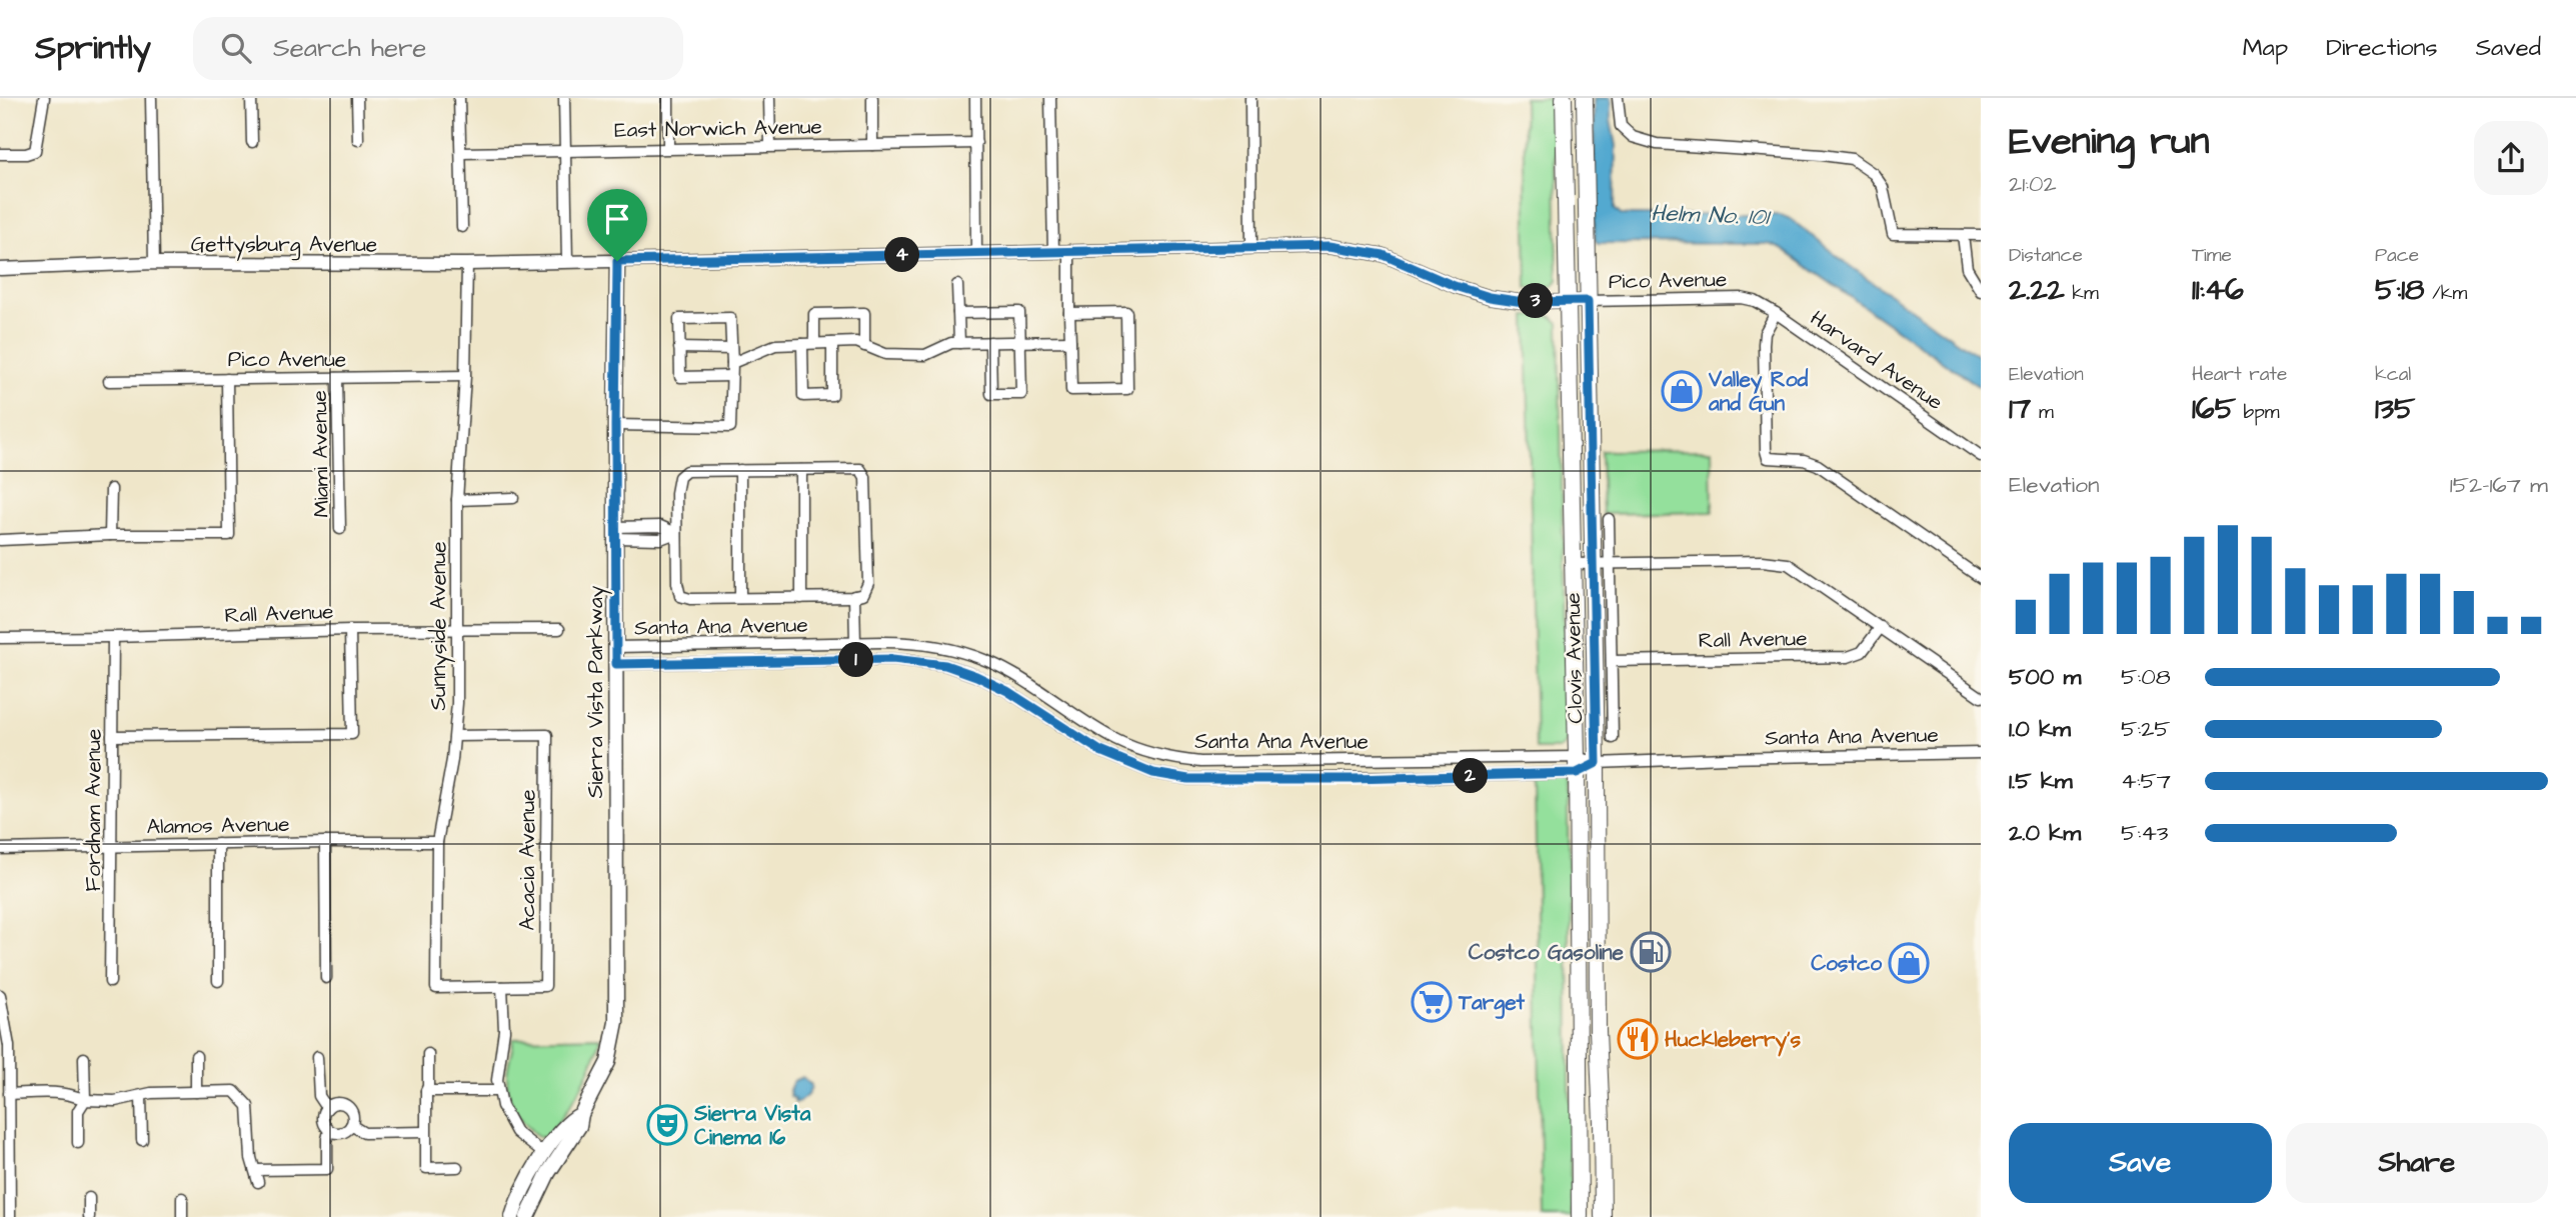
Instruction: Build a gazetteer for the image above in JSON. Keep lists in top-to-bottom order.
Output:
{
  "streets": {
    "main road": ["Clovis Avenue", "Sierra Vista Parkway"],
    "street": [
      "East Norwich Avenue",
      "Gettysburg Avenue",
      "Pico Avenue",
      "Harvard Avenue",
      "Miami Avenue",
      "Rall Avenue",
      "Sunnyside Avenue",
      "Santa Ana Avenue",
      "Fordham Avenue",
      "Alamos Avenue",
      "Acacia Avenue"
    ]
  },
  "crossings": [
    ["Gettysburg Avenue", "Sunnyside Avenue"],
    ["Gettysburg Avenue", "Sierra Vista Parkway"],
    ["Pico Avenue", "Harvard Avenue"],
    ["Pico Avenue", "Miami Avenue"],
    ["Pico Avenue", "Sunnyside Avenue"],
    ["Pico Avenue", "Clovis Avenue"],
    ["Rall Avenue", "Sunnyside Avenue"],
    ["Rall Avenue", "Fordham Avenue"],
    ["Sunnyside Avenue", "Alamos Avenue"],
    ["Sunnyside Avenue", "Acacia Avenue"],
    ["Santa Ana Avenue", "Clovis Avenue"],
    ["Santa Ana Avenue", "Sierra Vista Parkway"],
    ["Fordham Avenue", "Alamos Avenue"]
  ],
  "water": ["Helm No. 101"],
  "places": {
    "shop": ["Valley Rod and Gun", "Costco"],
    "fuel station": ["Costco Gasoline"],
    "supermarket": ["Target"],
    "restaurant": ["Huckleberry's"],
    "theatre": ["Sierra Vista Cinema 16"]
  },
  "page": {
    "header": "Sprintly",
    "search": "Search here",
    "nav": ["Map", "Directions", "Saved"],
    "heading": ["Evening run", "21:02"],
    "stats": [
      ["Distance", "2.22 km"],
      ["Time", "11:46"],
      ["Pace", "5:18 /km"],
      ["Elevation", "17 m"],
      ["Heart rate", "165 bpm"],
      ["kcal", "135"]
    ],
    "pins": [
      "4",
      "3",
      "1",
      "2"
    ],
    "chart": ["Elevation", "152–167 m"],
    "list": [
      {
        "name": "500 m",
        "note": "5:08"
      },
      {
        "name": "1.0 km",
        "note": "5:25"
      },
      {
        "name": "1.5 km",
        "note": "4:57"
      },
      {
        "name": "2.0 km",
        "note": "5:43"
      }
    ],
    "buttons": ["Save", "Share"]
  }
}
